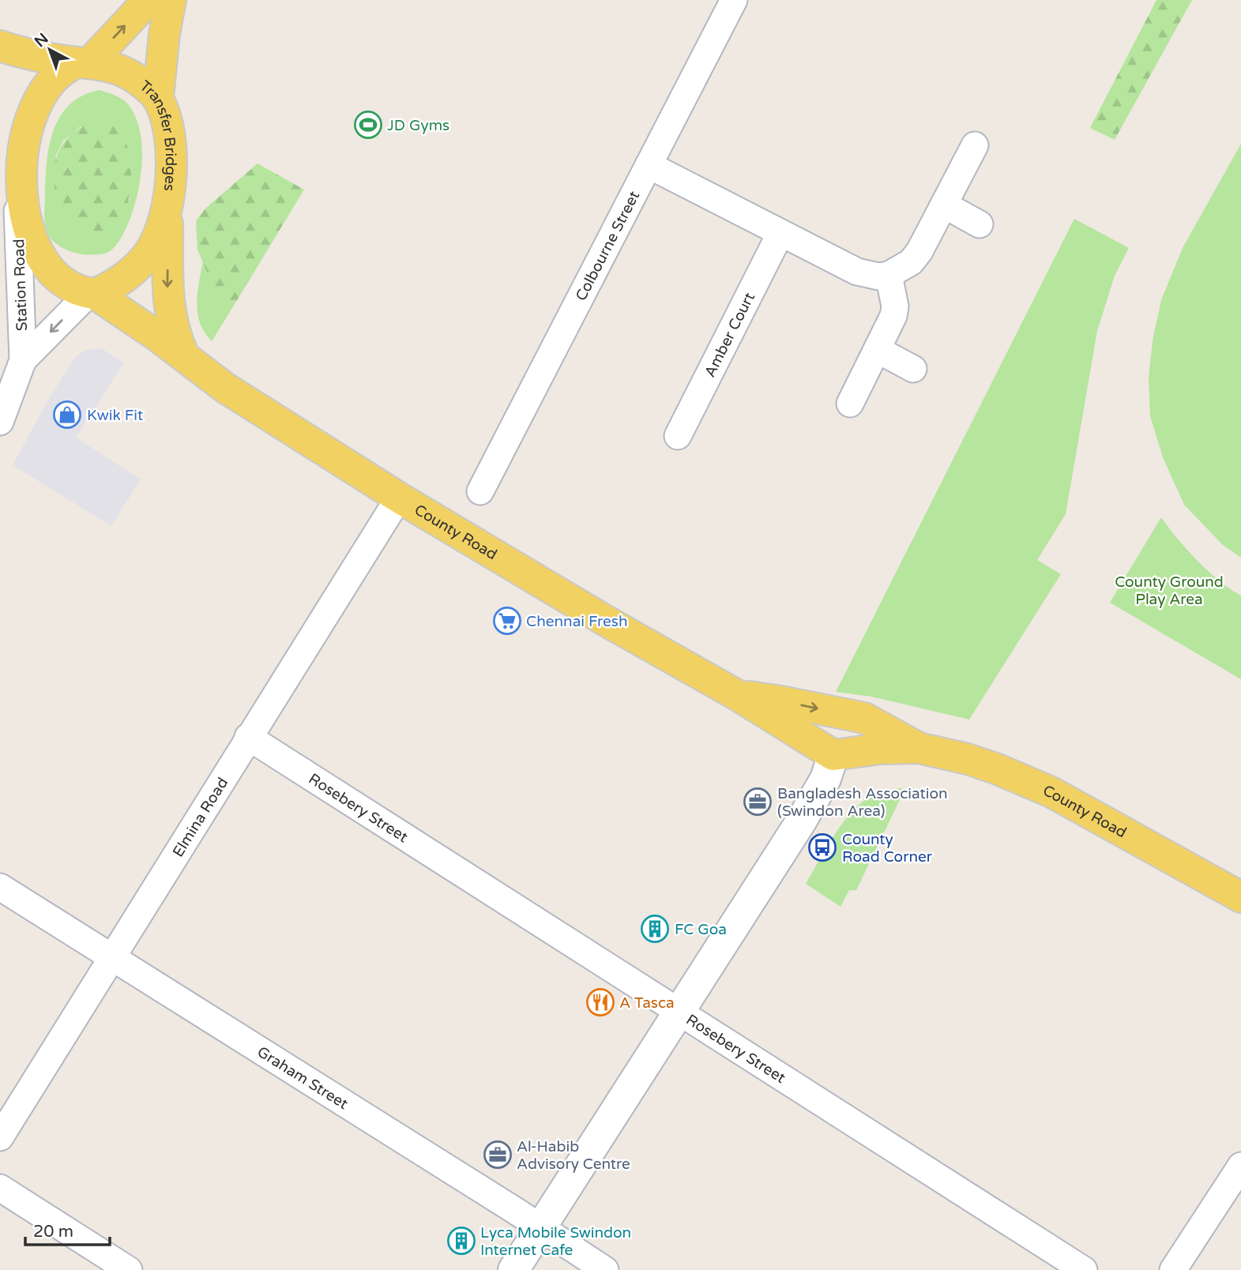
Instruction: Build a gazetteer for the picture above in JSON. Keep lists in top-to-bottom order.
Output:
{
  "streets": {
    "main road": ["Transfer Bridges", "County Road"],
    "street": [
      "Colbourne Street",
      "Station Road",
      "Amber Court",
      "Rosebery Street",
      "Elmina Road",
      "Graham Street"
    ]
  },
  "crossings": [
    ["Transfer Bridges", "Station Road"],
    ["Transfer Bridges", "County Road"],
    ["Station Road", "County Road"],
    ["County Road", "Elmina Road"],
    ["Rosebery Street", "Elmina Road"],
    ["Elmina Road", "Graham Street"]
  ],
  "parks": ["County Ground Play Area"],
  "places": {
    "sports": ["JD Gyms"],
    "shop": ["Kwik Fit"],
    "supermarket": ["Chennai Fresh"],
    "office": ["Bangladesh Association (Swindon Area)", "Al-Habib Advisory Centre"],
    "bus stop": ["County Road Corner"],
    "building": ["FC Goa", "Lyca Mobile Swindon Internet Cafe"],
    "restaurant": ["A Tasca"]
  },
  "scale_bar": "20 m",
  "north": "top left"
}
